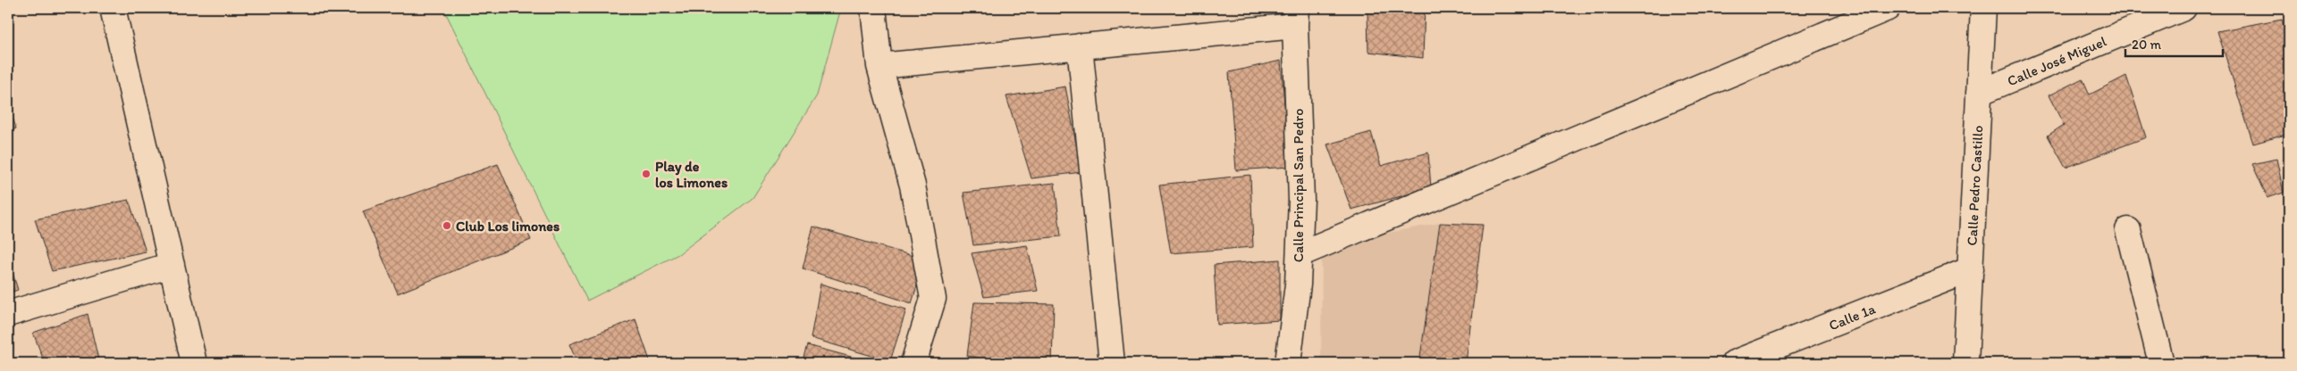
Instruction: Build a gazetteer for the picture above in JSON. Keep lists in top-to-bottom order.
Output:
{
  "streets": {
    "street": [
      "Calle José Miguel",
      "Calle Principal San Pedro",
      "Calle Pedro Castillo",
      "Calle 1a"
    ]
  },
  "crossings": [
    ["Calle José Miguel", "Calle Pedro Castillo"],
    ["Calle Pedro Castillo", "Calle 1a"]
  ],
  "places": ["Play de los Limones", "Club Los limones"],
  "scale_bar": "20 m"
}
